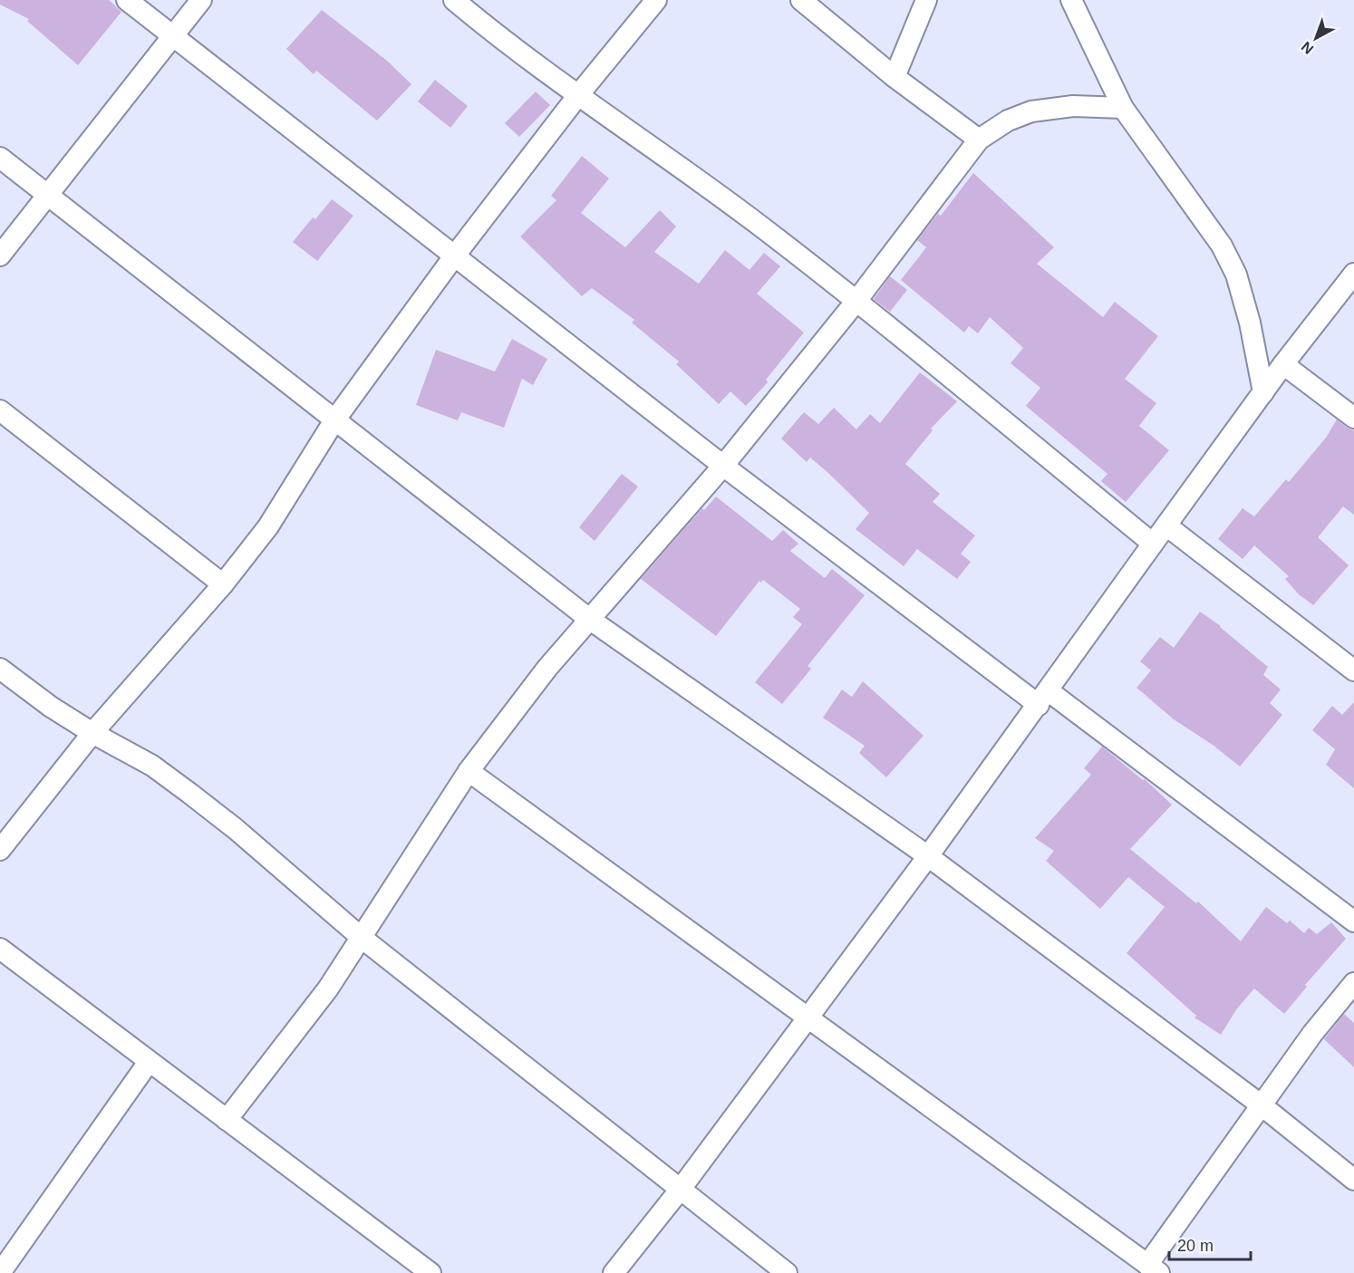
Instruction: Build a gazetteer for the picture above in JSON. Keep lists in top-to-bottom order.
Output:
{
  "scale_bar": "20 m",
  "north": "bottom left"
}
